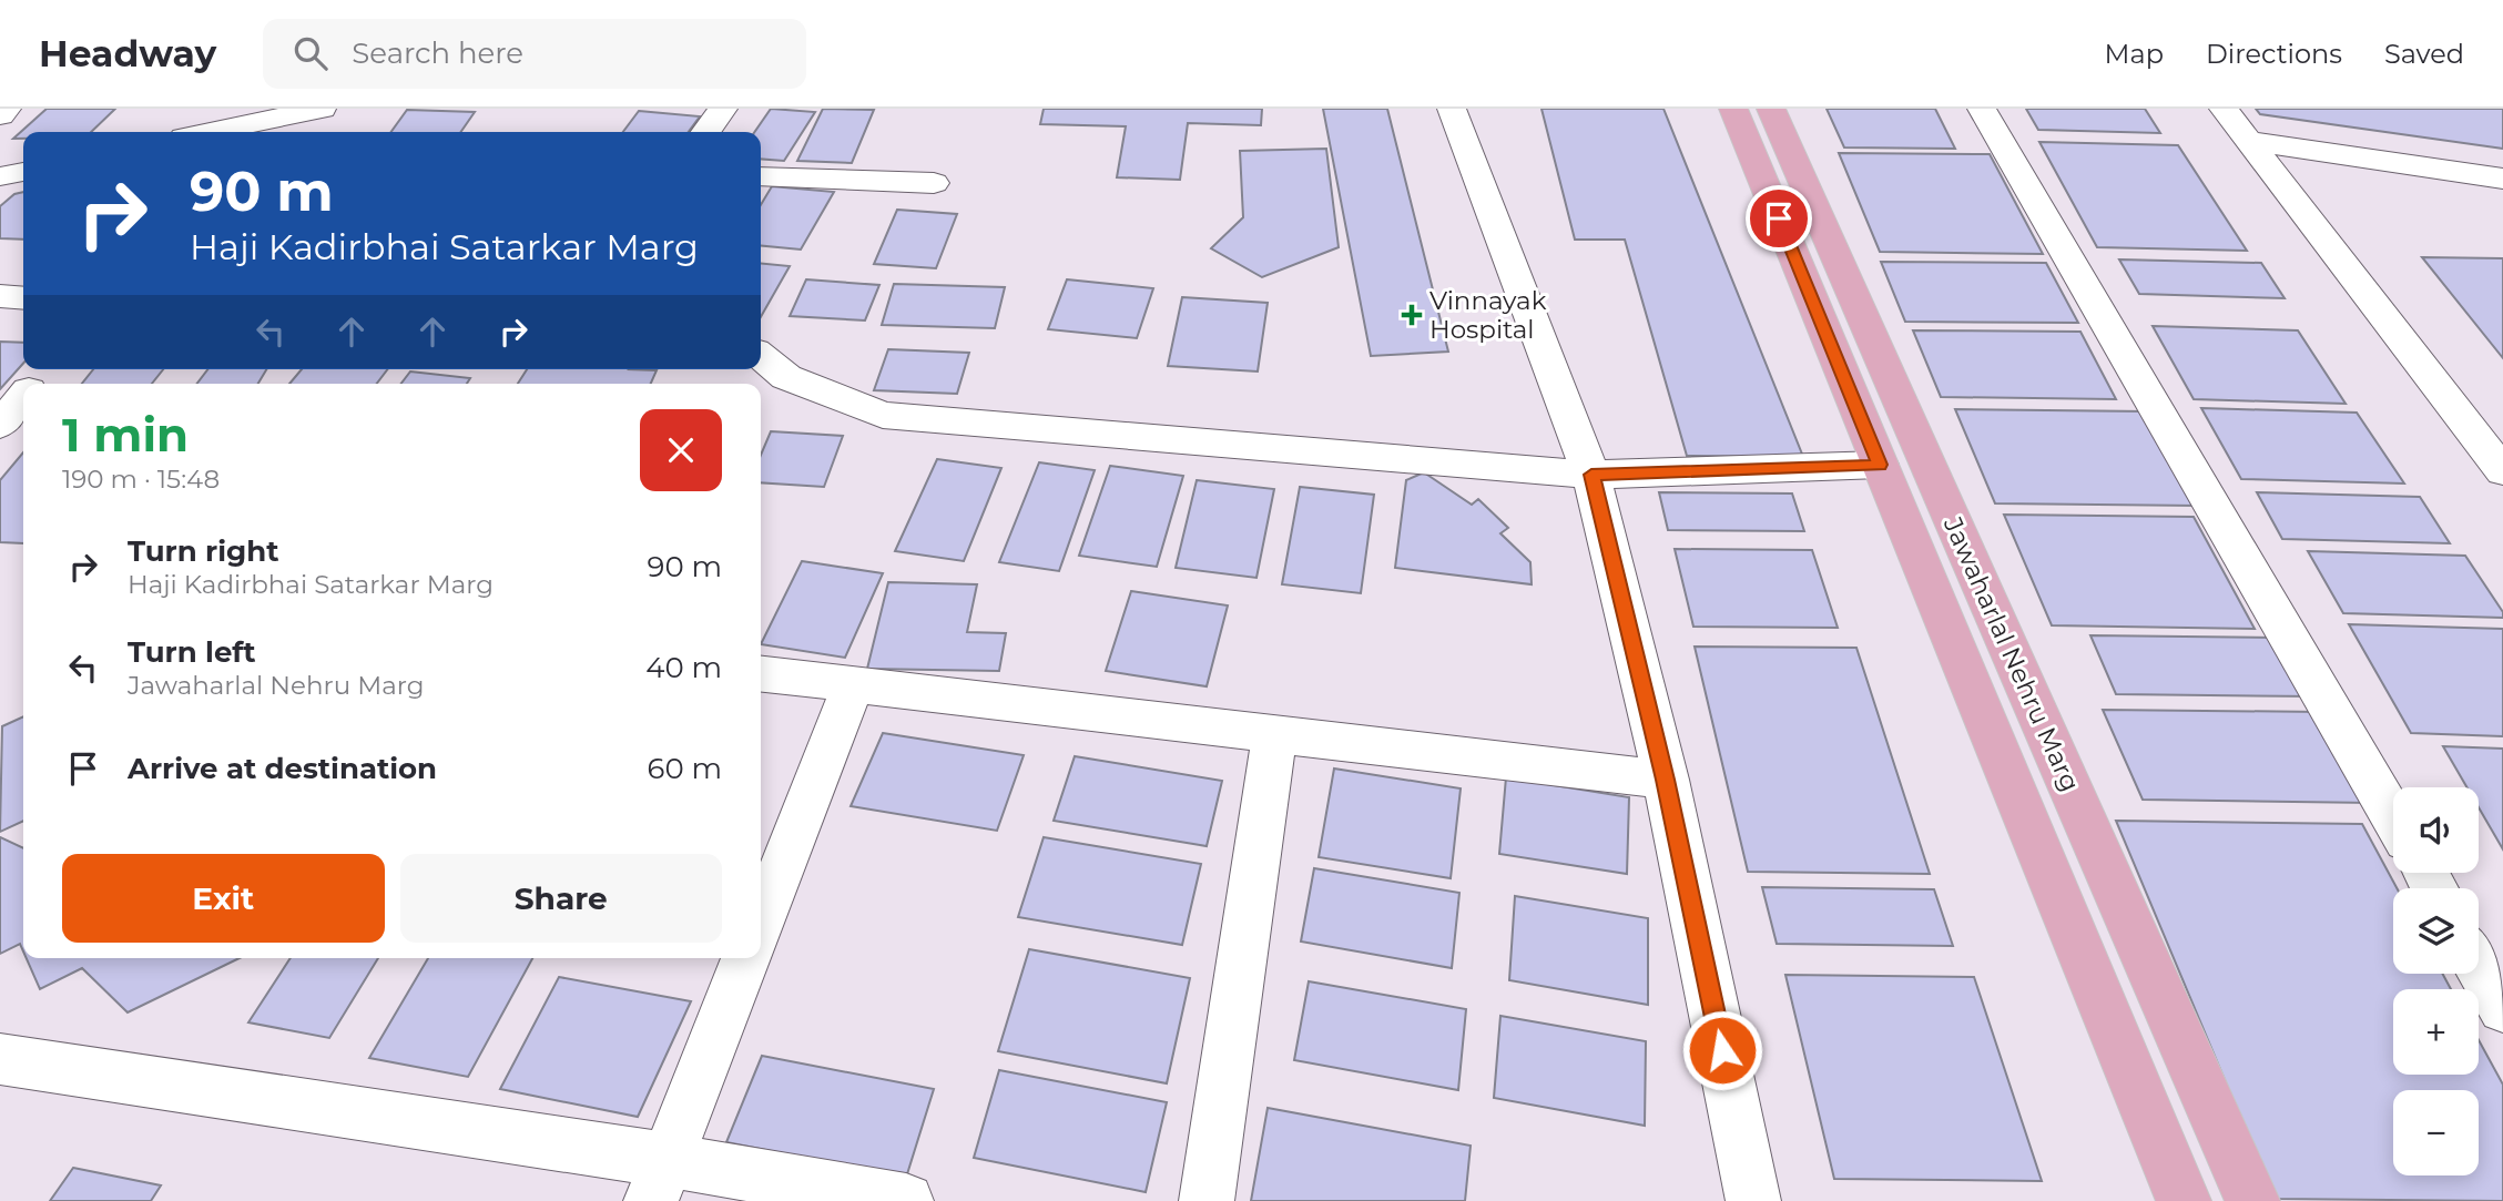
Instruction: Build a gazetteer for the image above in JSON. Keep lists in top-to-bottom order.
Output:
{
  "streets": {
    "main road": ["Jawaharlal Nehru Marg"]
  },
  "places": {
    "health": ["Vinnayak Hospital"]
  },
  "page": {
    "header": "Headway",
    "search": "Search here",
    "nav": ["Map", "Directions", "Saved"],
    "turn": ["90 m", "Haji Kadirbhai Satarkar Marg"],
    "heading": ["1 min", "190 m · 15:48"],
    "list": [
      {
        "name": "Turn right",
        "note": "Haji Kadirbhai Satarkar Marg",
        "value": "90 m"
      },
      {
        "name": "Turn left",
        "note": "Jawaharlal Nehru Marg",
        "value": "40 m"
      },
      {
        "name": "Arrive at destination",
        "value": "60 m"
      }
    ],
    "map_buttons": ["+", "−"],
    "buttons": ["Exit", "Share"]
  }
}
